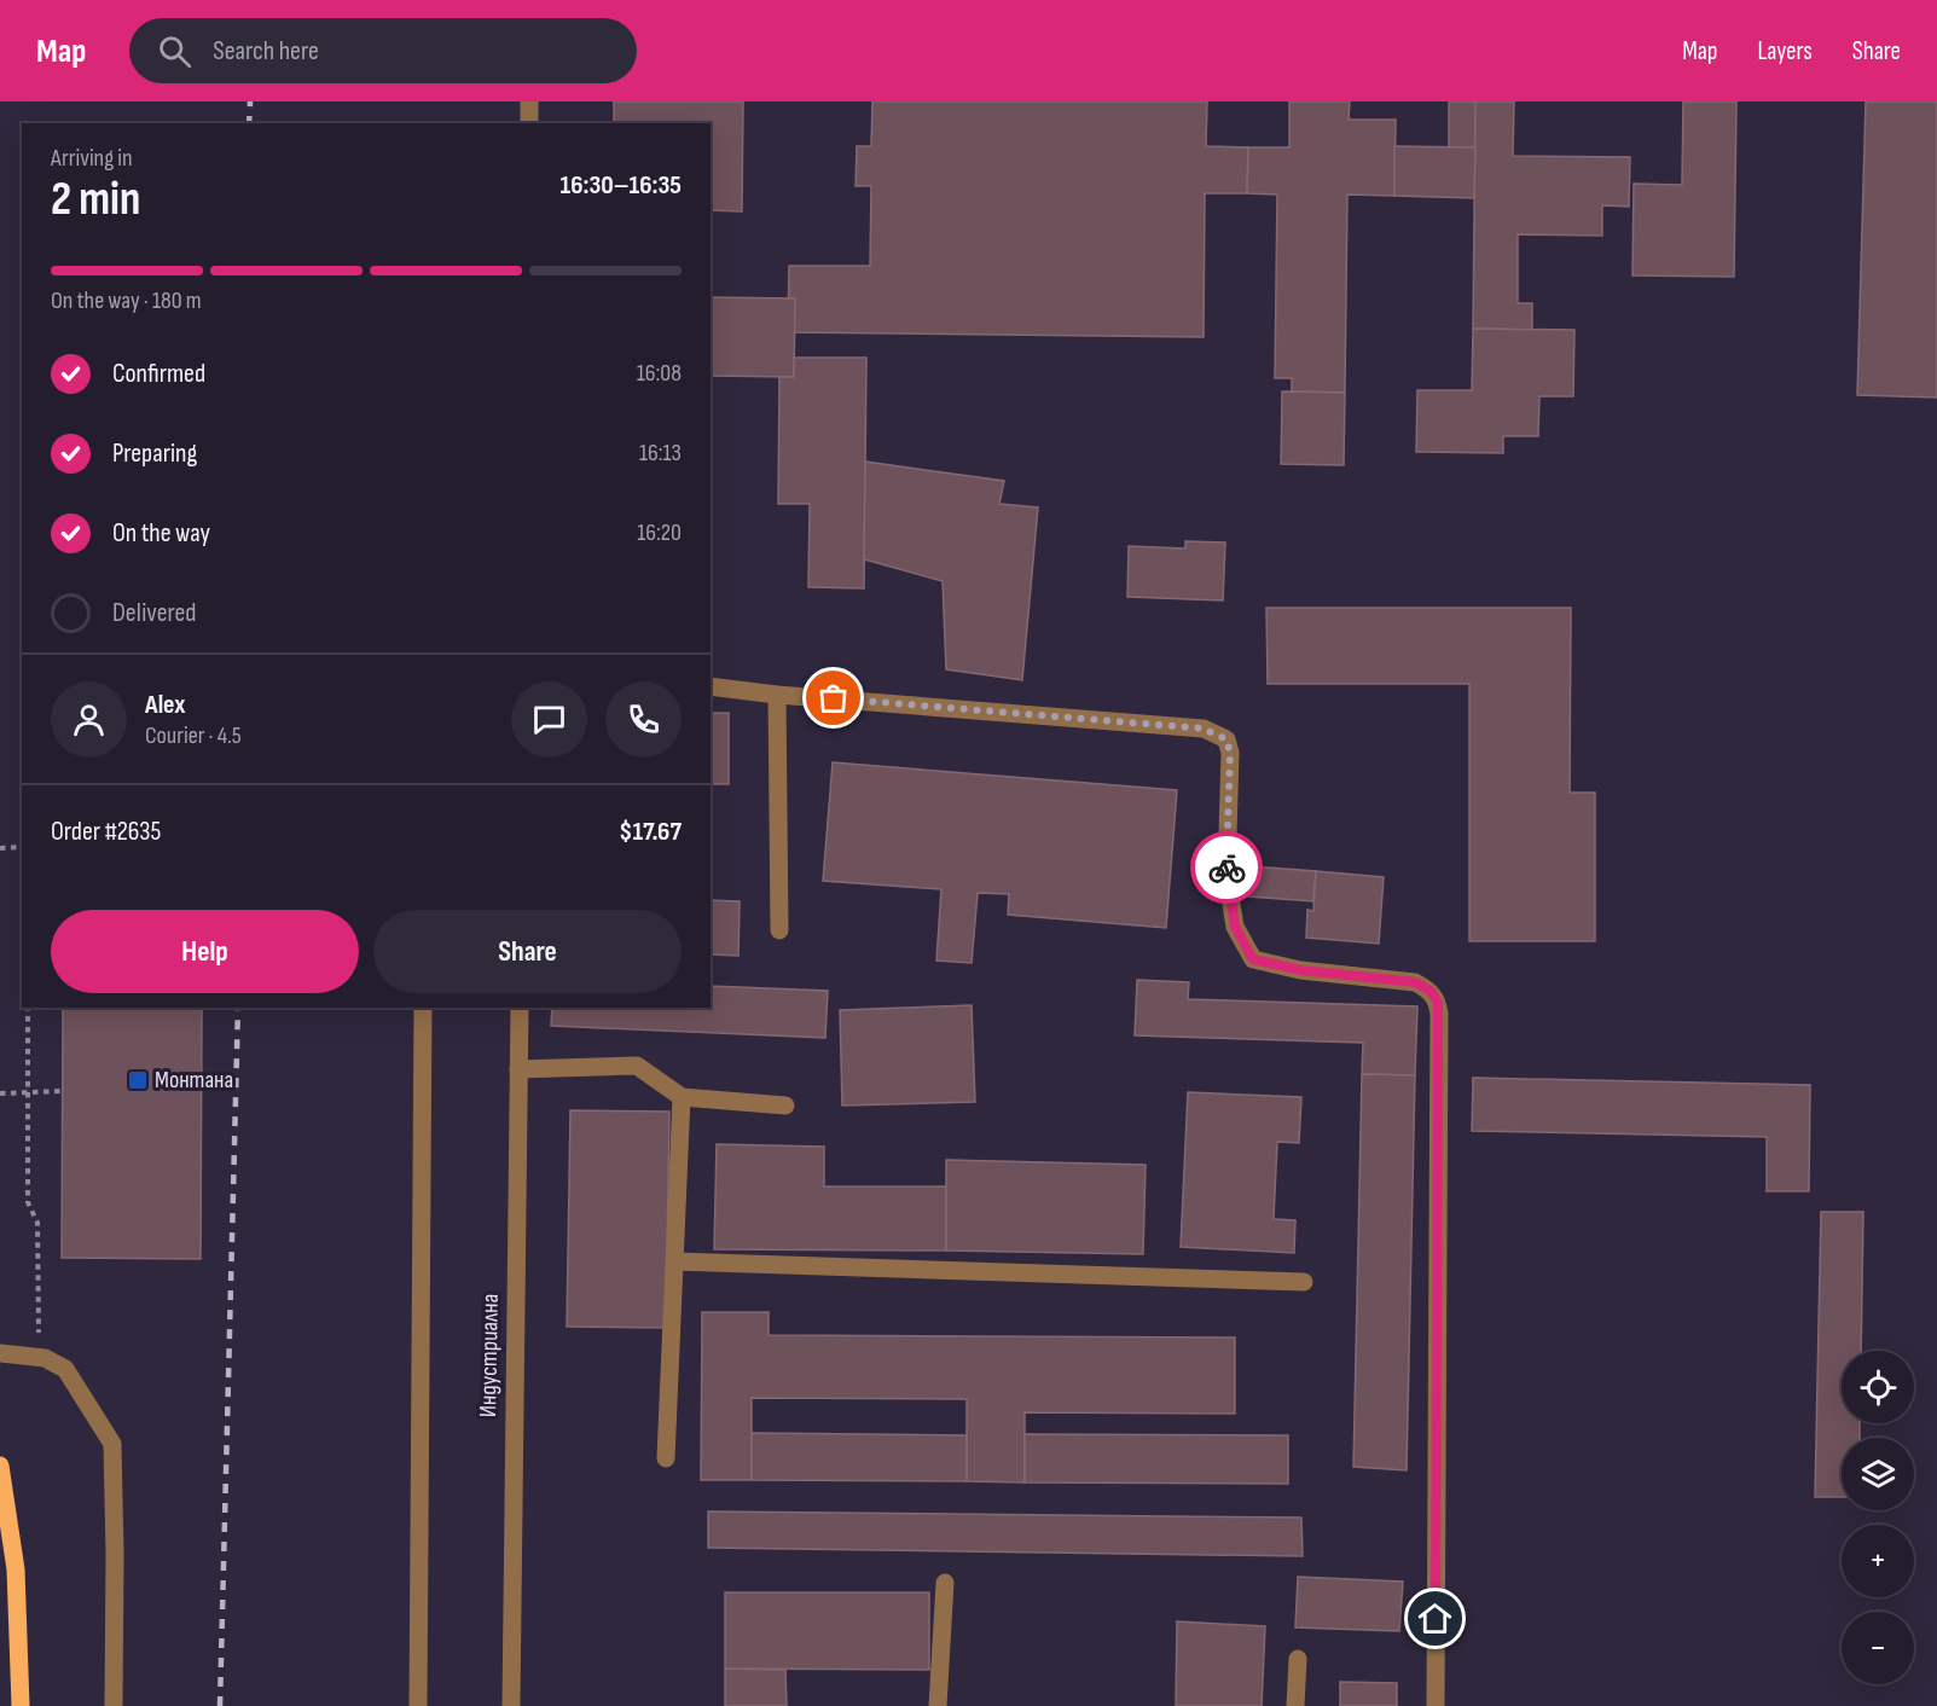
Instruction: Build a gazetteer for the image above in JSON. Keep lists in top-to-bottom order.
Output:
{
  "streets": {
    "street": ["Индустриална"]
  },
  "places": {
    "transit": ["Монтана"]
  },
  "page": {
    "header": "Map",
    "search": "Search here",
    "nav": ["Map", "Layers", "Share"],
    "heading": ["2 min", "Arriving in", "16:30–16:35"],
    "panel": [
      "Alex",
      "Courier · 4.5",
      "Order #2635",
      "$17.67"
    ],
    "bar": "On the way · 180 m",
    "list": [
      ["Confirmed", "16:08"],
      ["Preparing", "16:13"],
      ["On the way", "16:20"],
      "Delivered"
    ],
    "buttons": ["Help", "Share"],
    "map_buttons": ["+", "−"]
  }
}
